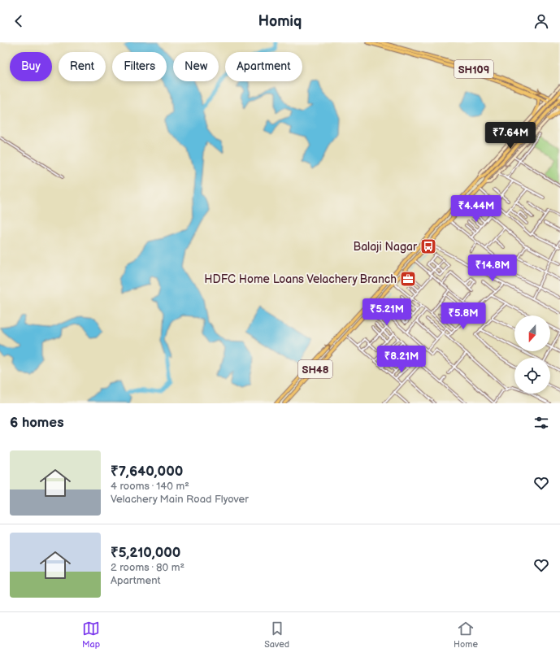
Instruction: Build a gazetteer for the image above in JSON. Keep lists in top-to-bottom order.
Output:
{
  "streets": {
    "main road": ["SH109", "SH48"]
  },
  "places": {
    "bus stop": ["Balaji Nagar"],
    "office": ["HDFC Home Loans Velachery Branch"]
  },
  "north": "bottom",
  "page": {
    "header": "Homiq",
    "chip": [
      "Buy",
      "Rent",
      "Filters",
      "New",
      "Apartment"
    ],
    "price": [
      "₹7.64M",
      "₹4.44M",
      "₹14.8M",
      "₹5.21M",
      "₹5.8M",
      "₹8.21M"
    ],
    "heading": "6 homes",
    "list": [
      {
        "name": "₹7,640,000",
        "note": "4 rooms · 140 m² · Velachery Main Road Flyover"
      },
      {
        "name": "₹5,210,000",
        "note": "2 rooms · 80 m² · Apartment"
      }
    ],
    "tabs": ["Map", "Saved", "Home"]
  }
}
